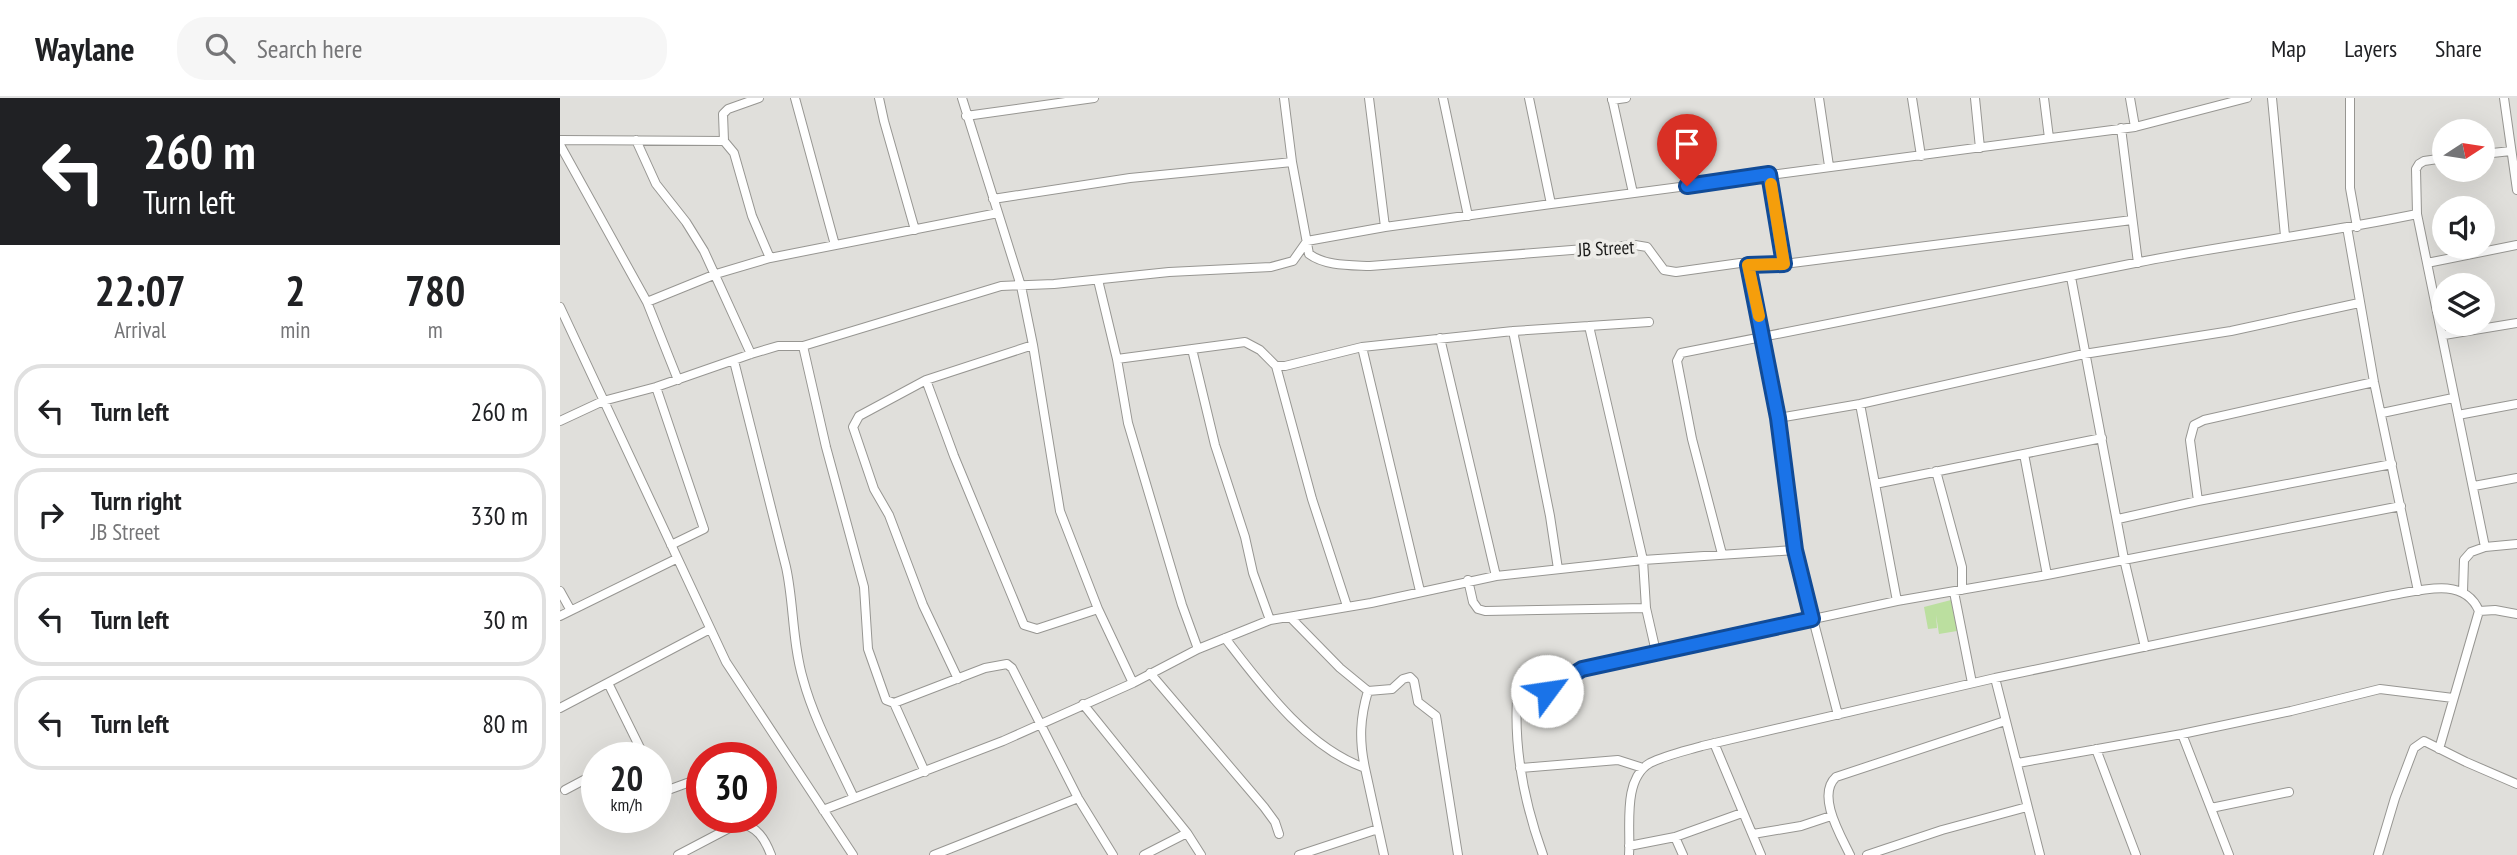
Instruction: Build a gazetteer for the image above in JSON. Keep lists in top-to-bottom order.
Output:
{
  "streets": {
    "street": ["JB Street"]
  },
  "north": "right",
  "page": {
    "header": "Waylane",
    "search": "Search here",
    "nav": ["Map", "Layers", "Share"],
    "turn": ["260 m", "Turn left"],
    "eta": [
      "22:07",
      "Arrival",
      "2",
      "min",
      "780",
      "m"
    ],
    "list": [
      {
        "name": "Turn left",
        "value": "260 m"
      },
      {
        "name": "Turn right",
        "note": "JB Street",
        "value": "330 m"
      },
      {
        "name": "Turn left",
        "value": "30 m"
      },
      {
        "name": "Turn left",
        "value": "80 m"
      }
    ],
    "speed": "20 km/h",
    "limit": "30"
  }
}
